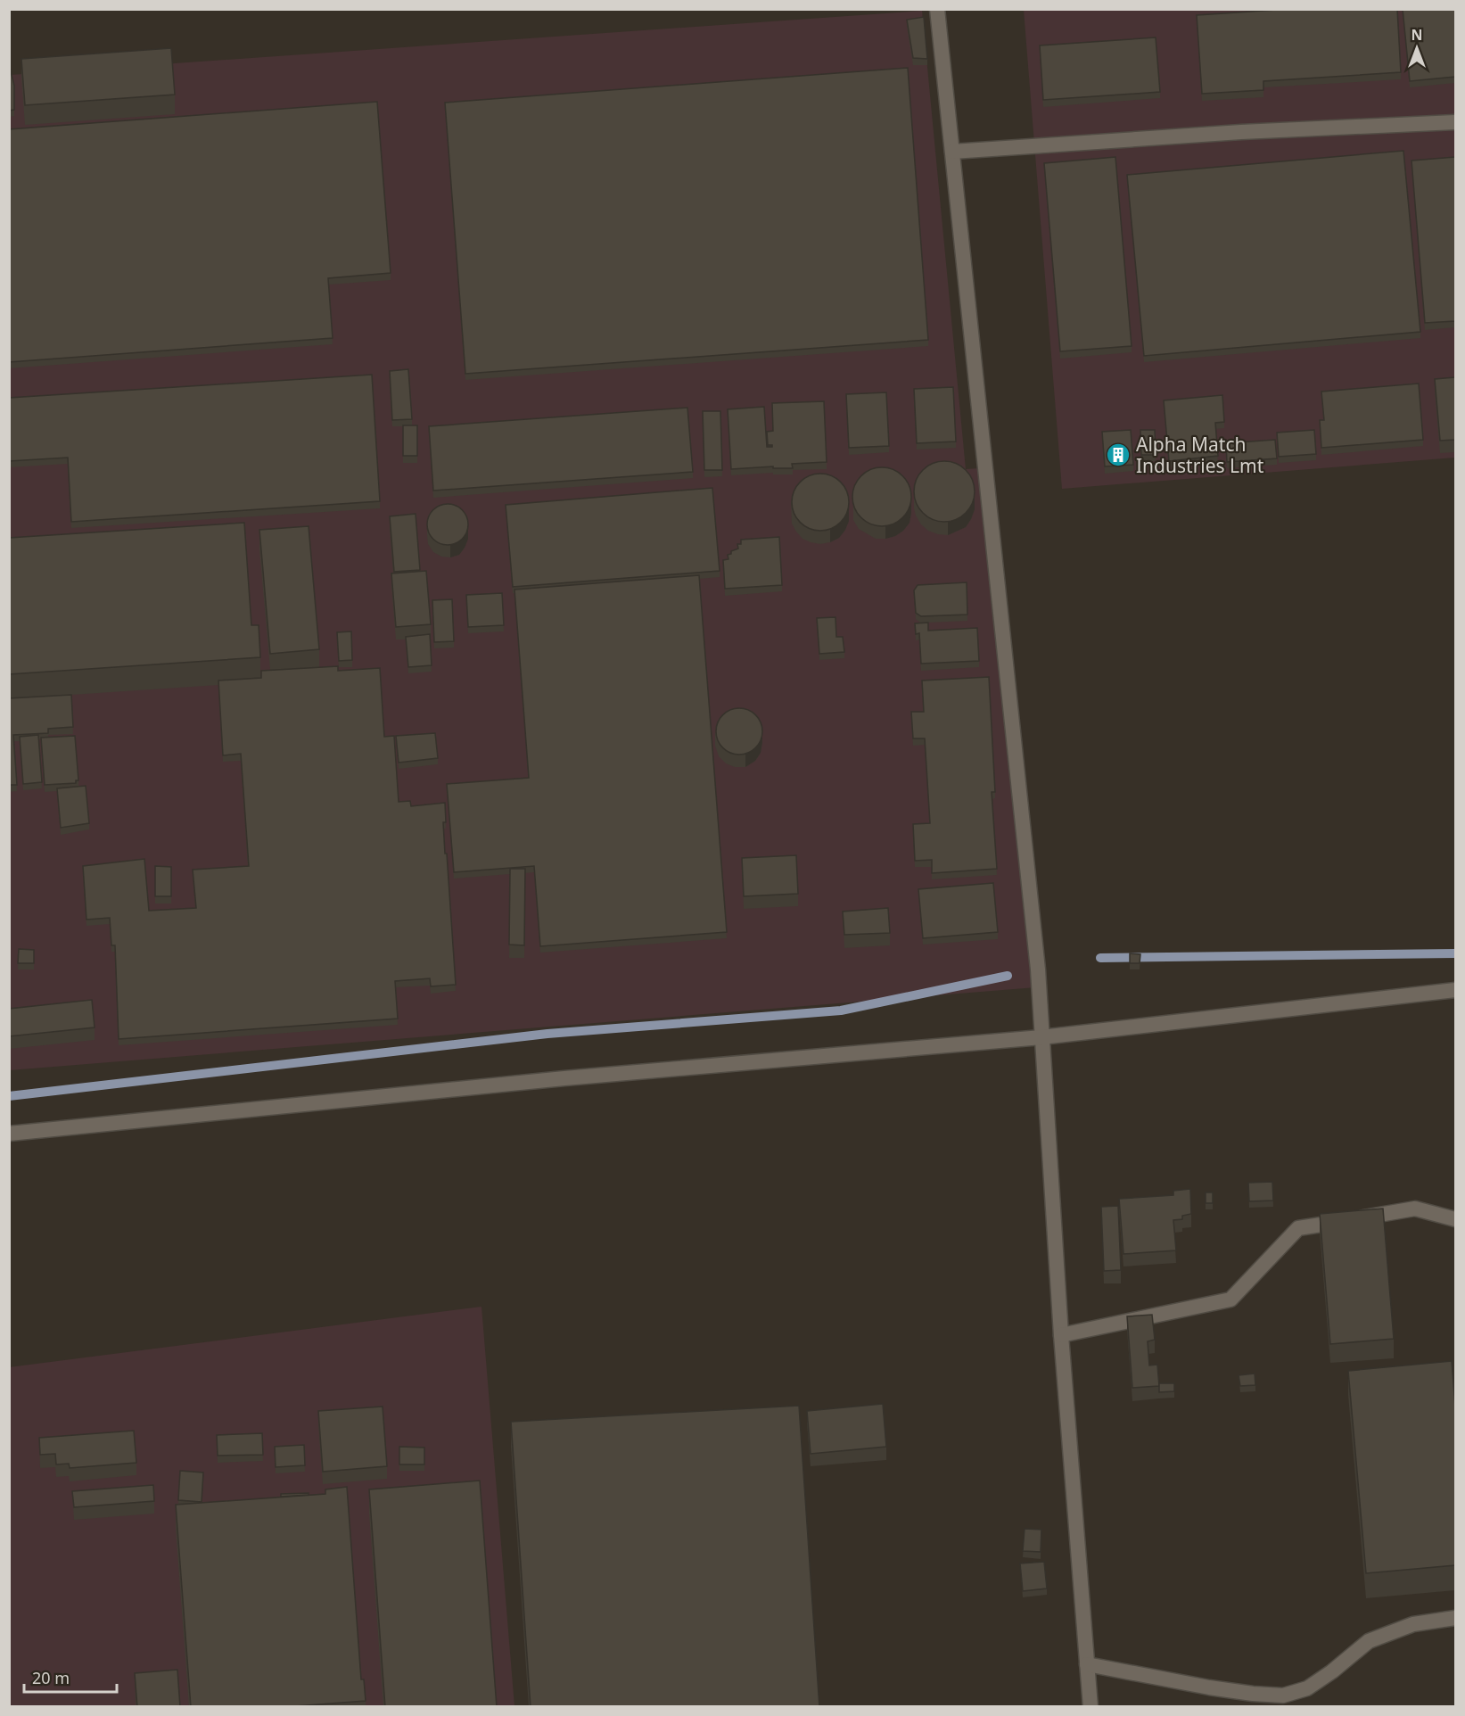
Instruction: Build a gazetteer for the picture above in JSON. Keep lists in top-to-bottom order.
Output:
{
  "places": {
    "building": ["Alpha Match Industries Lmt"]
  },
  "scale_bar": "20 m",
  "north": "top"
}
